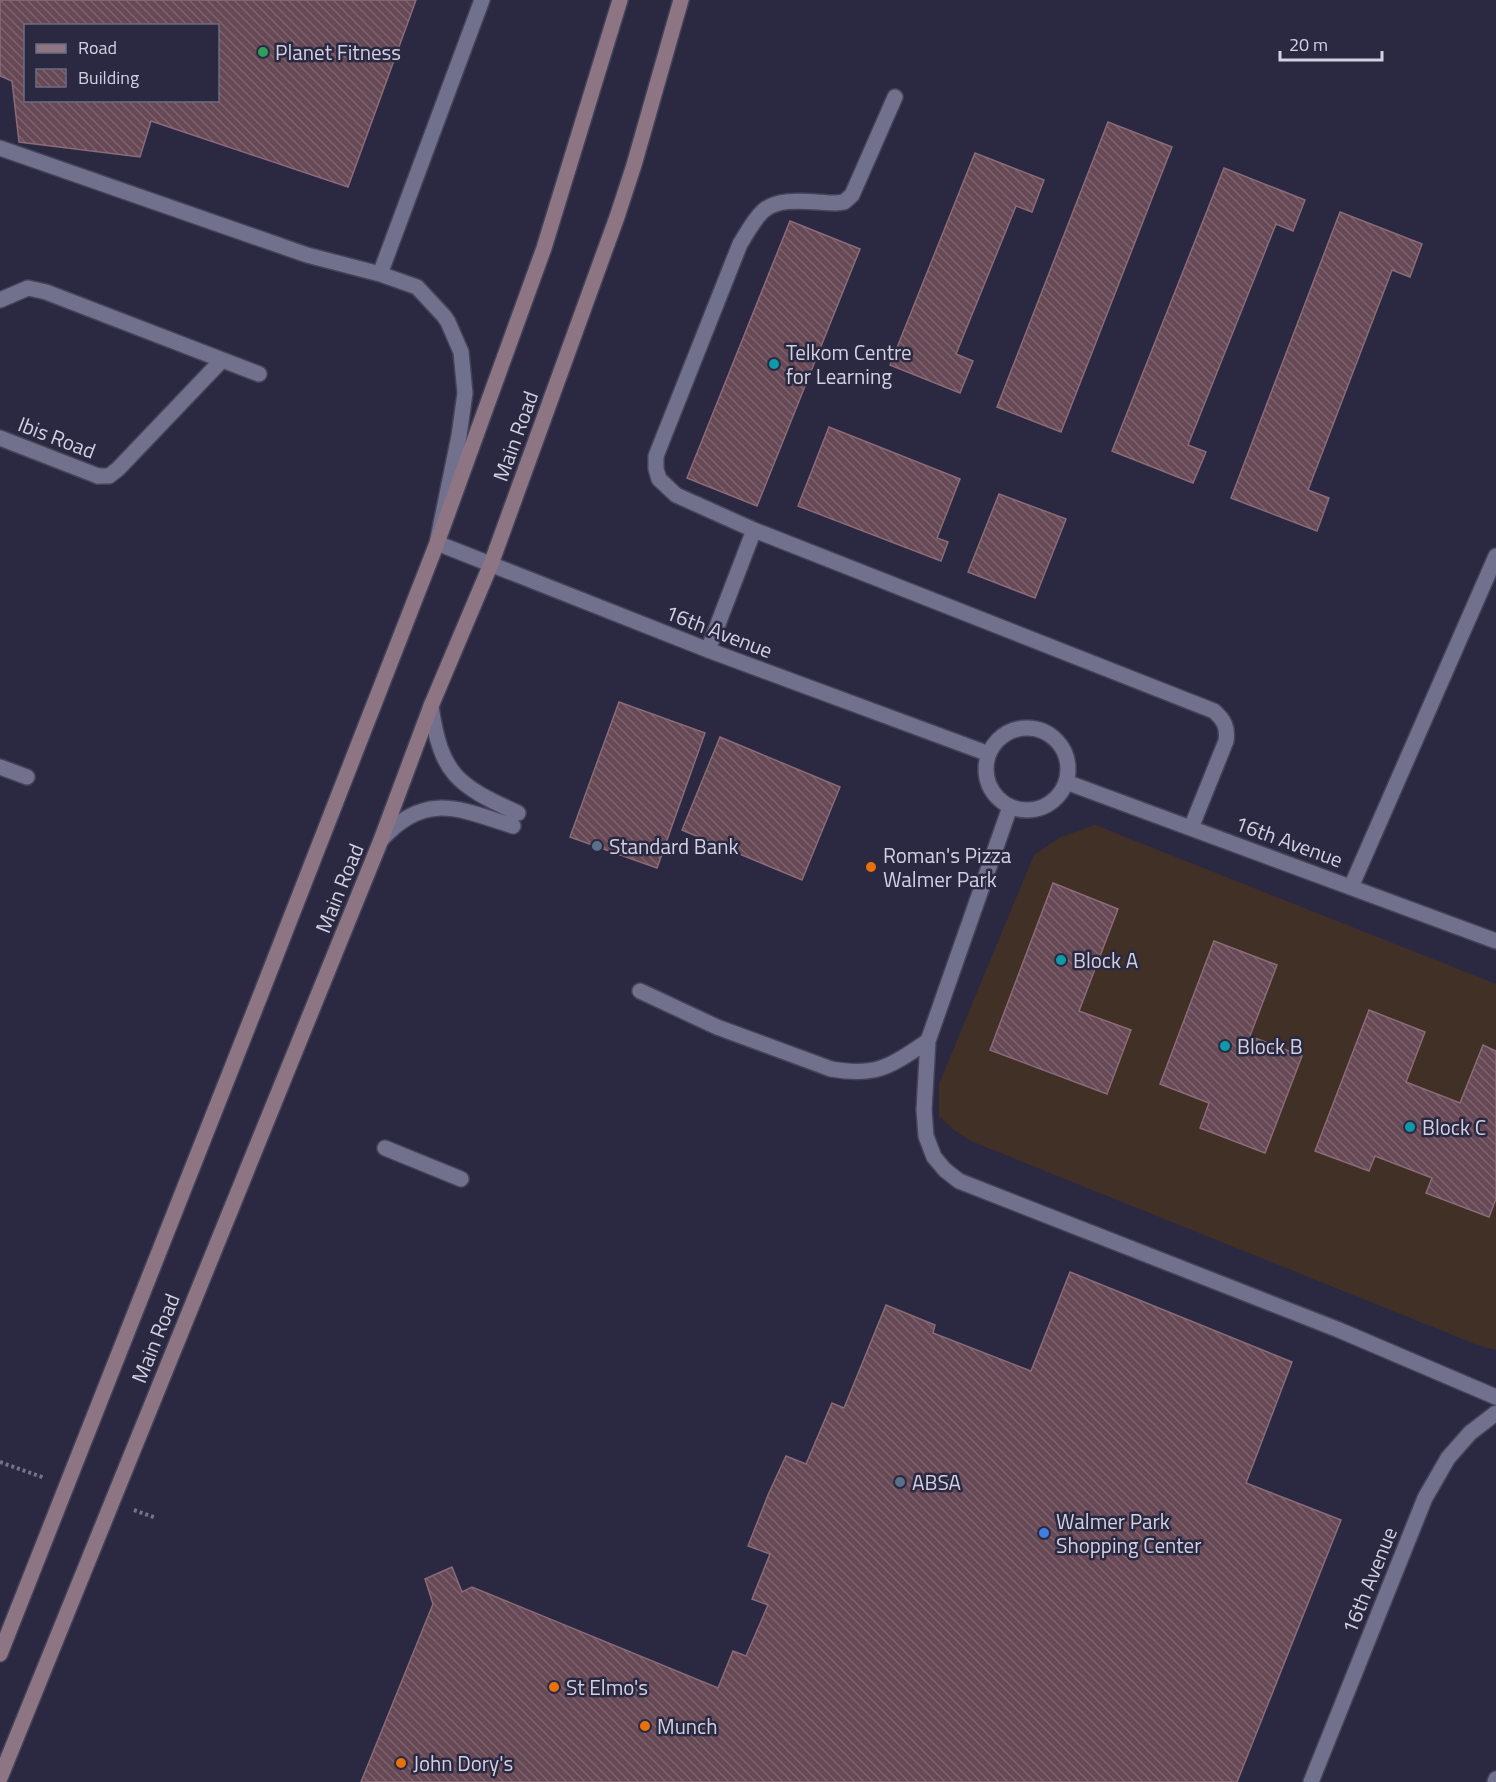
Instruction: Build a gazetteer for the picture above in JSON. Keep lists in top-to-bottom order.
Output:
{
  "streets": {
    "main road": ["Main Road"],
    "street": ["Ibis Road", "16th Avenue"]
  },
  "crossings": [
    ["Main Road", "16th Avenue"]
  ],
  "places": [
    "Planet Fitness",
    "Telkom Centre for Learning",
    "Standard Bank",
    "Roman's Pizza Walmer Park",
    "Block A",
    "Block B",
    "Block C",
    "ABSA",
    "Walmer Park Shopping Center",
    "St Elmo's",
    "Munch",
    "John Dory's"
  ],
  "legend": ["Road", "Building"],
  "scale_bar": "20 m"
}
